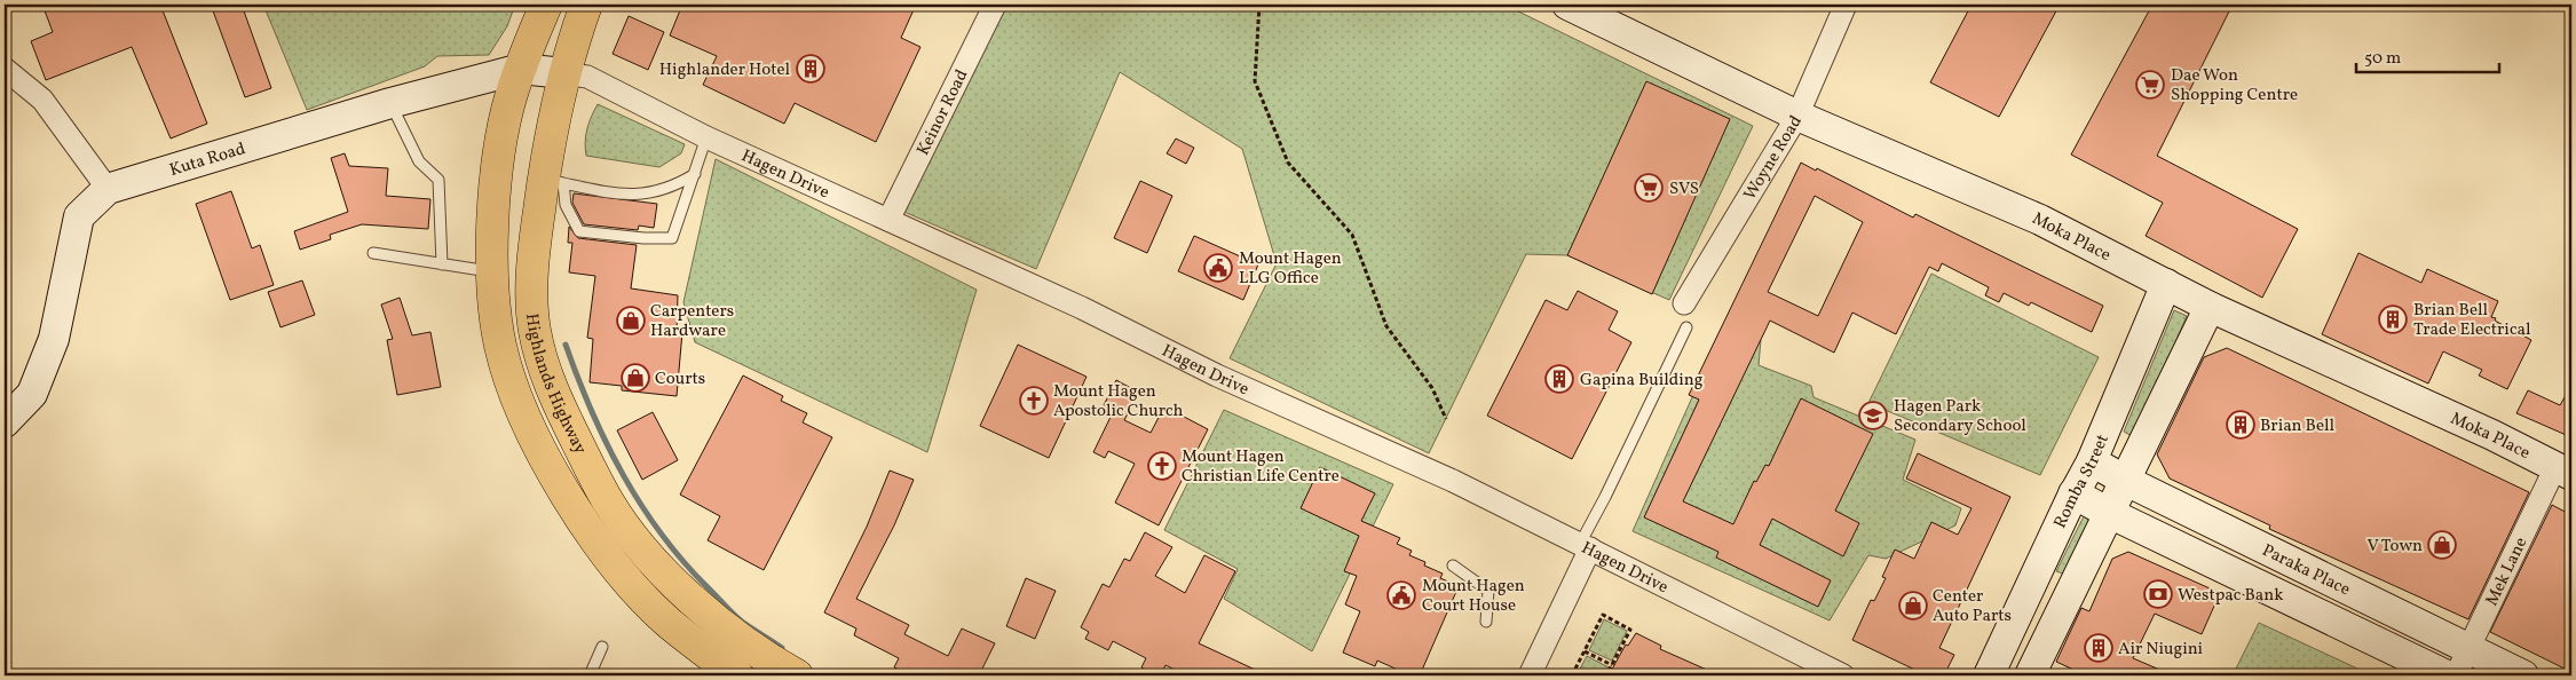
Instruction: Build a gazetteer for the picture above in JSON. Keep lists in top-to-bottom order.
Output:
{
  "streets": {
    "main road": ["Highlands Highway"],
    "street": [
      "Keinor Road",
      "Woyne Road",
      "Kuta Road",
      "Hagen Drive",
      "Moka Place",
      "Romba Street",
      "Paraka Place",
      "Mek Lane"
    ]
  },
  "crossings": [
    ["Keinor Road", "Hagen Drive"],
    ["Woyne Road", "Moka Place"],
    ["Kuta Road", "Hagen Drive"],
    ["Kuta Road", "Highlands Highway"],
    ["Hagen Drive", "Highlands Highway"],
    ["Moka Place", "Romba Street"],
    ["Moka Place", "Mek Lane"],
    ["Romba Street", "Paraka Place"],
    ["Paraka Place", "Mek Lane"]
  ],
  "places": {
    "building": [
      "Highlander Hotel",
      "Brian Bell Trade Electrical",
      "Gapina Building",
      "Brian Bell",
      "Air Niugini"
    ],
    "supermarket": ["Dae Won Shopping Centre", "SVS"],
    "public building": ["Mount Hagen LLG Office", "Mount Hagen Court House"],
    "shop": [
      "Carpenters Hardware",
      "Courts",
      "V Town",
      "Center Auto Parts"
    ],
    "church": ["Mount Hagen Apostolic Church", "Mount Hagen Christian Life Centre"],
    "school or university": ["Hagen Park Secondary School"],
    "bank": ["Westpac Bank"]
  },
  "scale_bar": "50 m"
}
